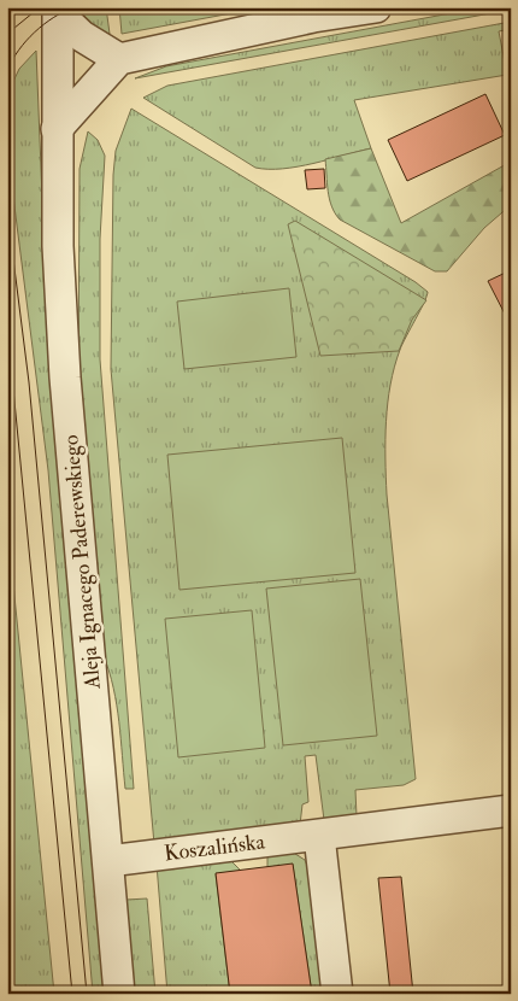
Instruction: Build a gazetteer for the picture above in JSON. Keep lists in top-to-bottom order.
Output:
{
  "streets": {
    "street": ["Aleja Ignacego Paderewskiego", "Koszalińska"]
  },
  "crossings": [
    ["Aleja Ignacego Paderewskiego", "Koszalińska"]
  ]
}
